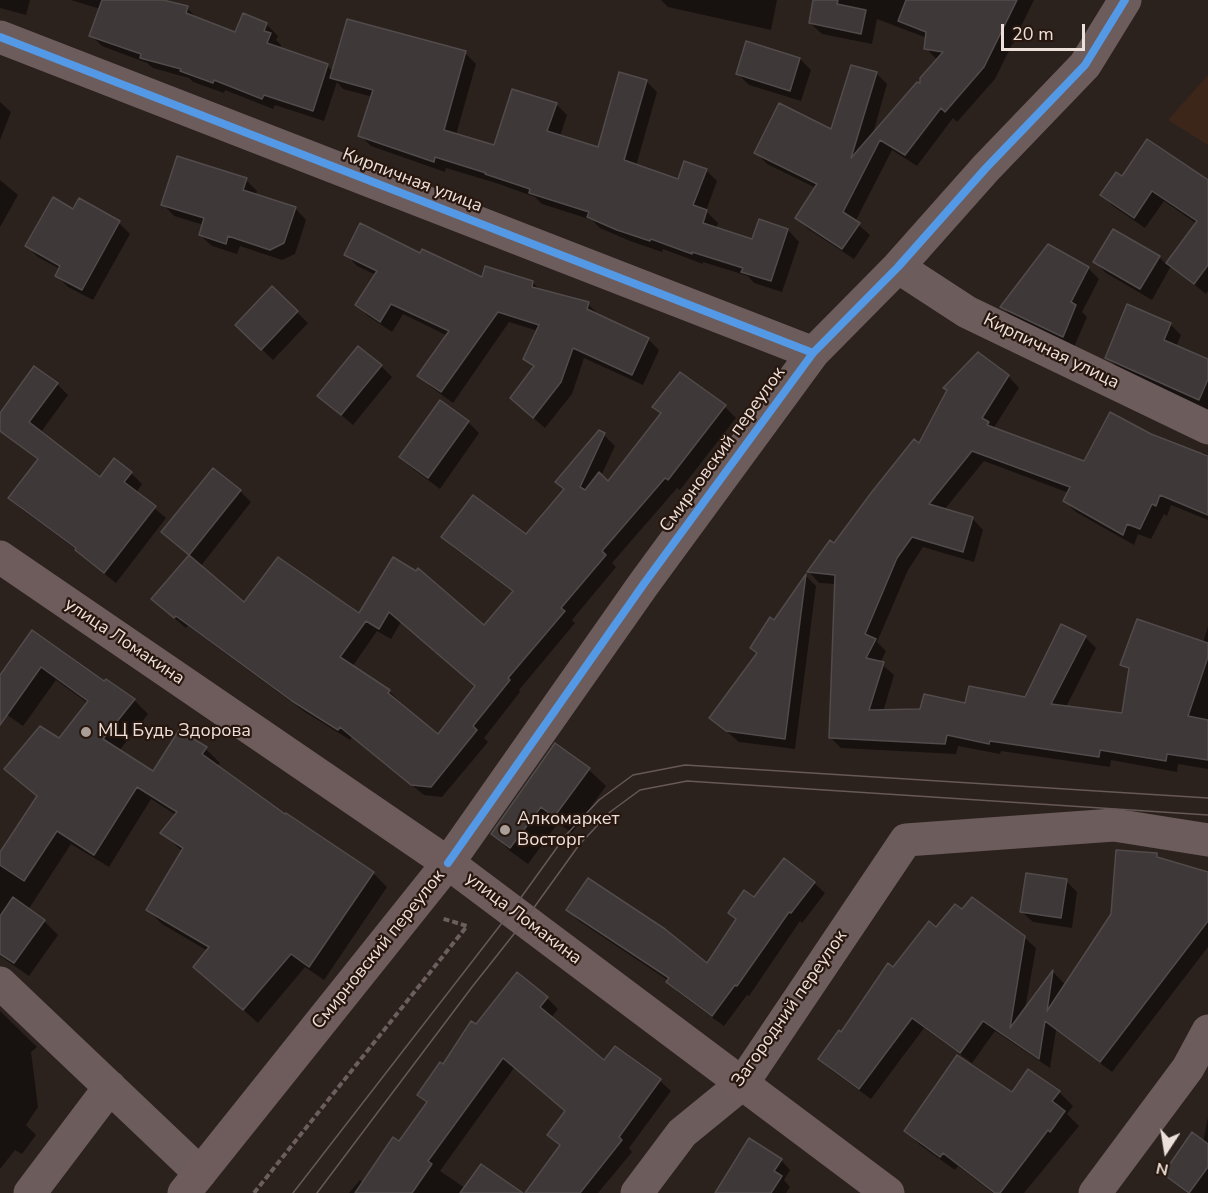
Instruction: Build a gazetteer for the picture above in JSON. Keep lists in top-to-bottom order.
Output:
{
  "streets": {
    "main road": ["Смирновский переулок", "улица Ломакина"],
    "street": ["Кирпичная улица", "Загородний переулок"]
  },
  "crossings": [
    ["Кирпичная улица", "Смирновский переулок"],
    ["Смирновский переулок", "улица Ломакина"],
    ["улица Ломакина", "Загородний переулок"]
  ],
  "places": ["МЦ Будь Здорова", "Алкомаркет Восторг"],
  "scale_bar": "20 m",
  "north": "bottom"
}
